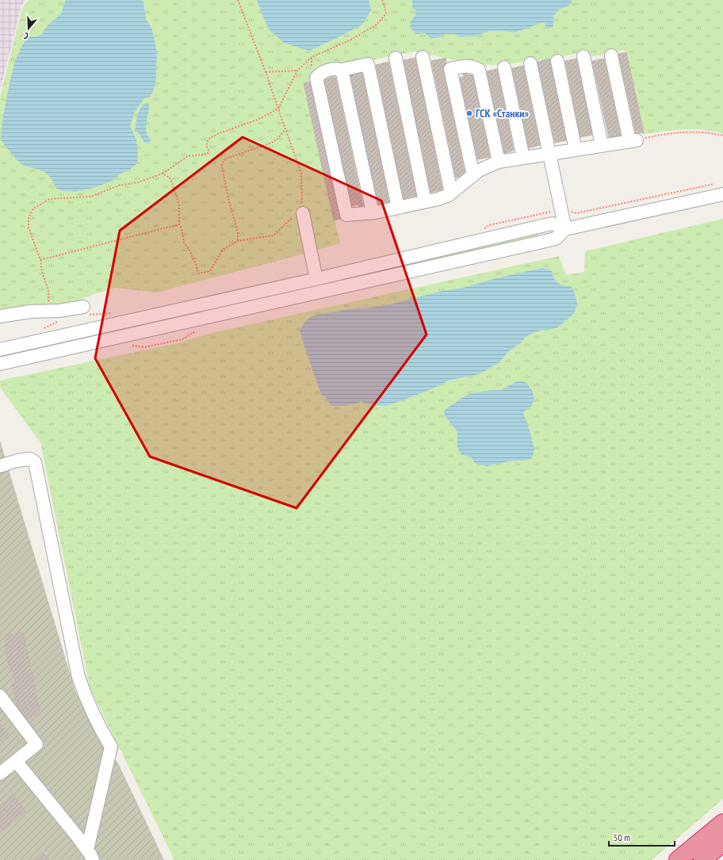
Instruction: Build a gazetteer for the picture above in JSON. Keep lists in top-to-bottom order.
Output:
{
  "places": ["ГСК «Станки»"],
  "scale_bar": "50 m",
  "north": "bottom"
}
